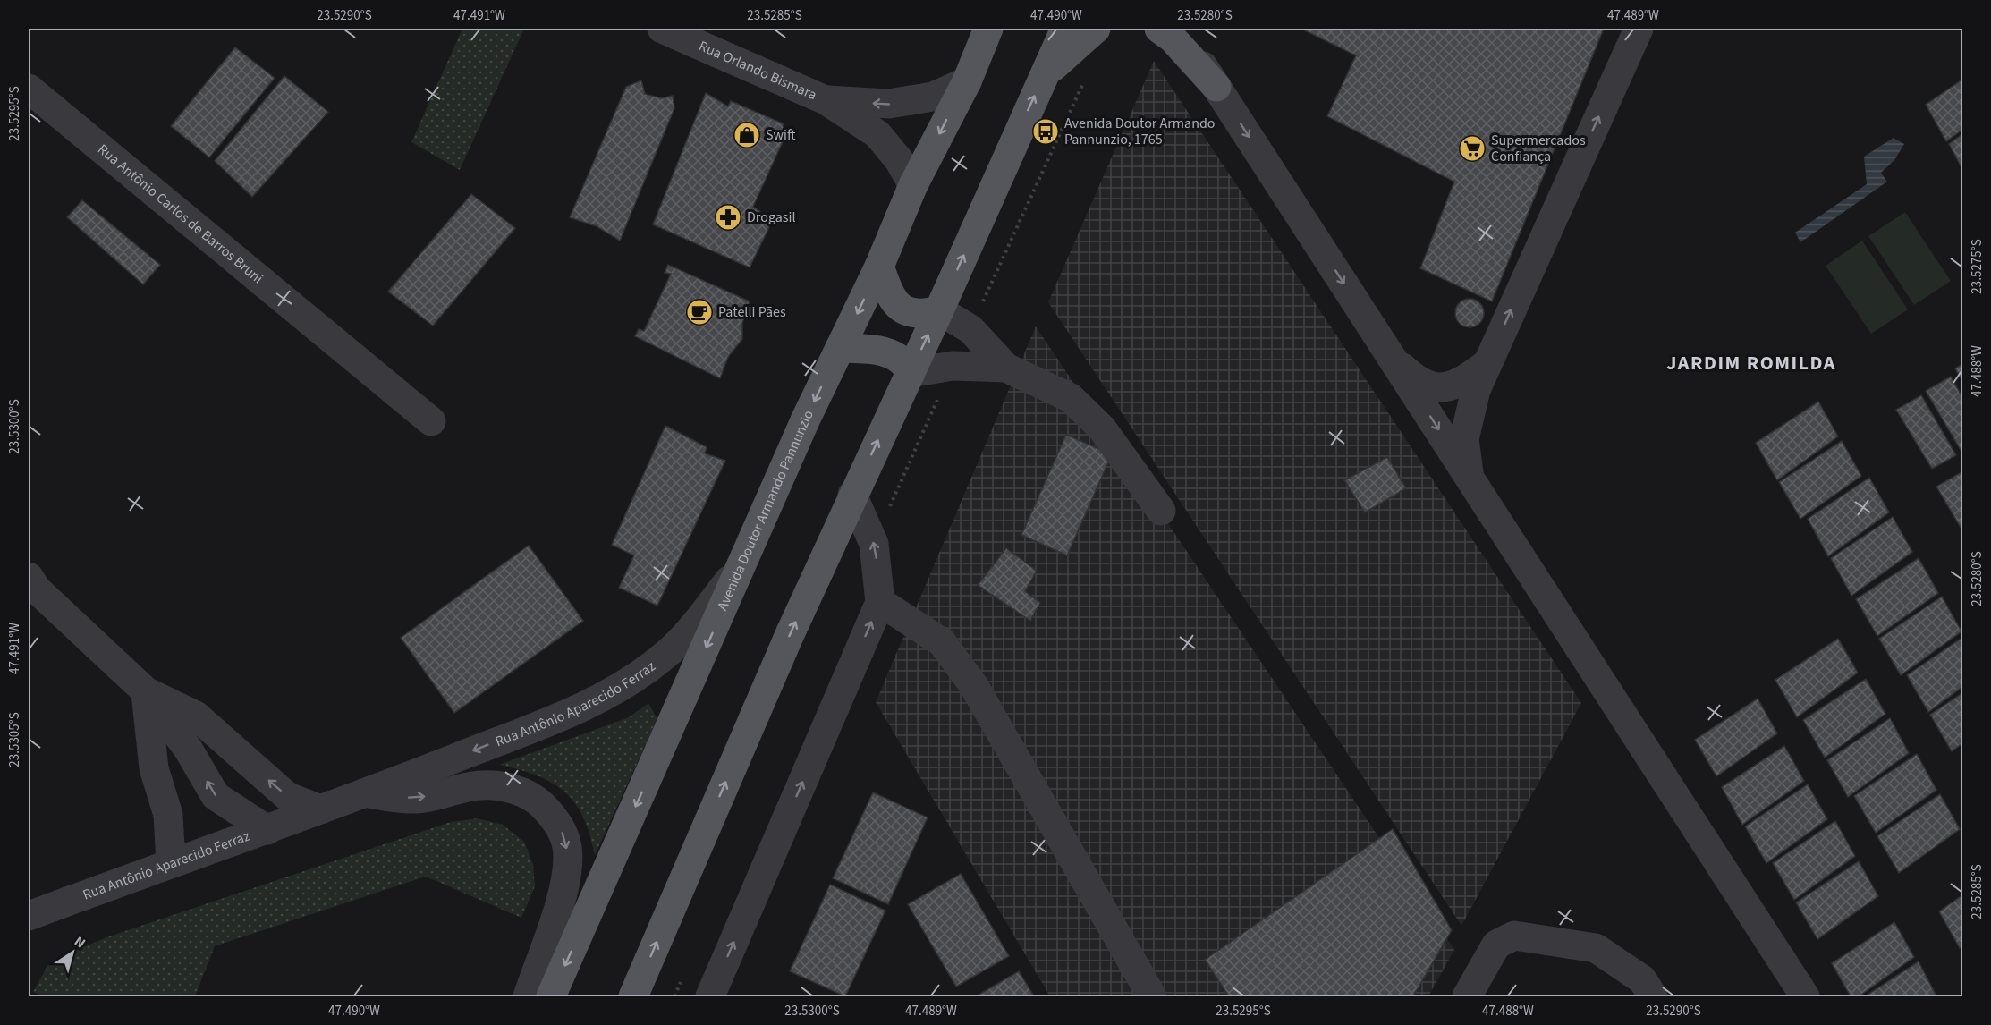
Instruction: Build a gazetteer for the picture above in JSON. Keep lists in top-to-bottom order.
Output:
{
  "streets": {
    "main road": ["Avenida Doutor Armando Pannunzio"],
    "street": ["Rua Orlando Bismara", "Rua Antônio Carlos de Barros Bruni", "Rua Antônio Aparecido Ferraz"]
  },
  "crossings": [
    ["Rua Orlando Bismara", "Avenida Doutor Armando Pannunzio"],
    ["Avenida Doutor Armando Pannunzio", "Rua Antônio Aparecido Ferraz"]
  ],
  "districts": ["JARDIM ROMILDA"],
  "places": {
    "bus stop": ["Avenida Doutor Armando Pannunzio, 1765"],
    "shop": ["Swift"],
    "supermarket": ["Supermercados Confiança"],
    "pharmacy": ["Drogasil"],
    "cafe": ["Patelli Pães"]
  },
  "north": "top right",
  "coordinates": [
    "23.5290°S",
    "47.491°W",
    "23.5285°S",
    "47.490°W",
    "23.5280°S",
    "47.489°W",
    "23.5295°S",
    "23.5275°S",
    "47.488°W",
    "23.5300°S",
    "23.5305°S"
  ]
}
